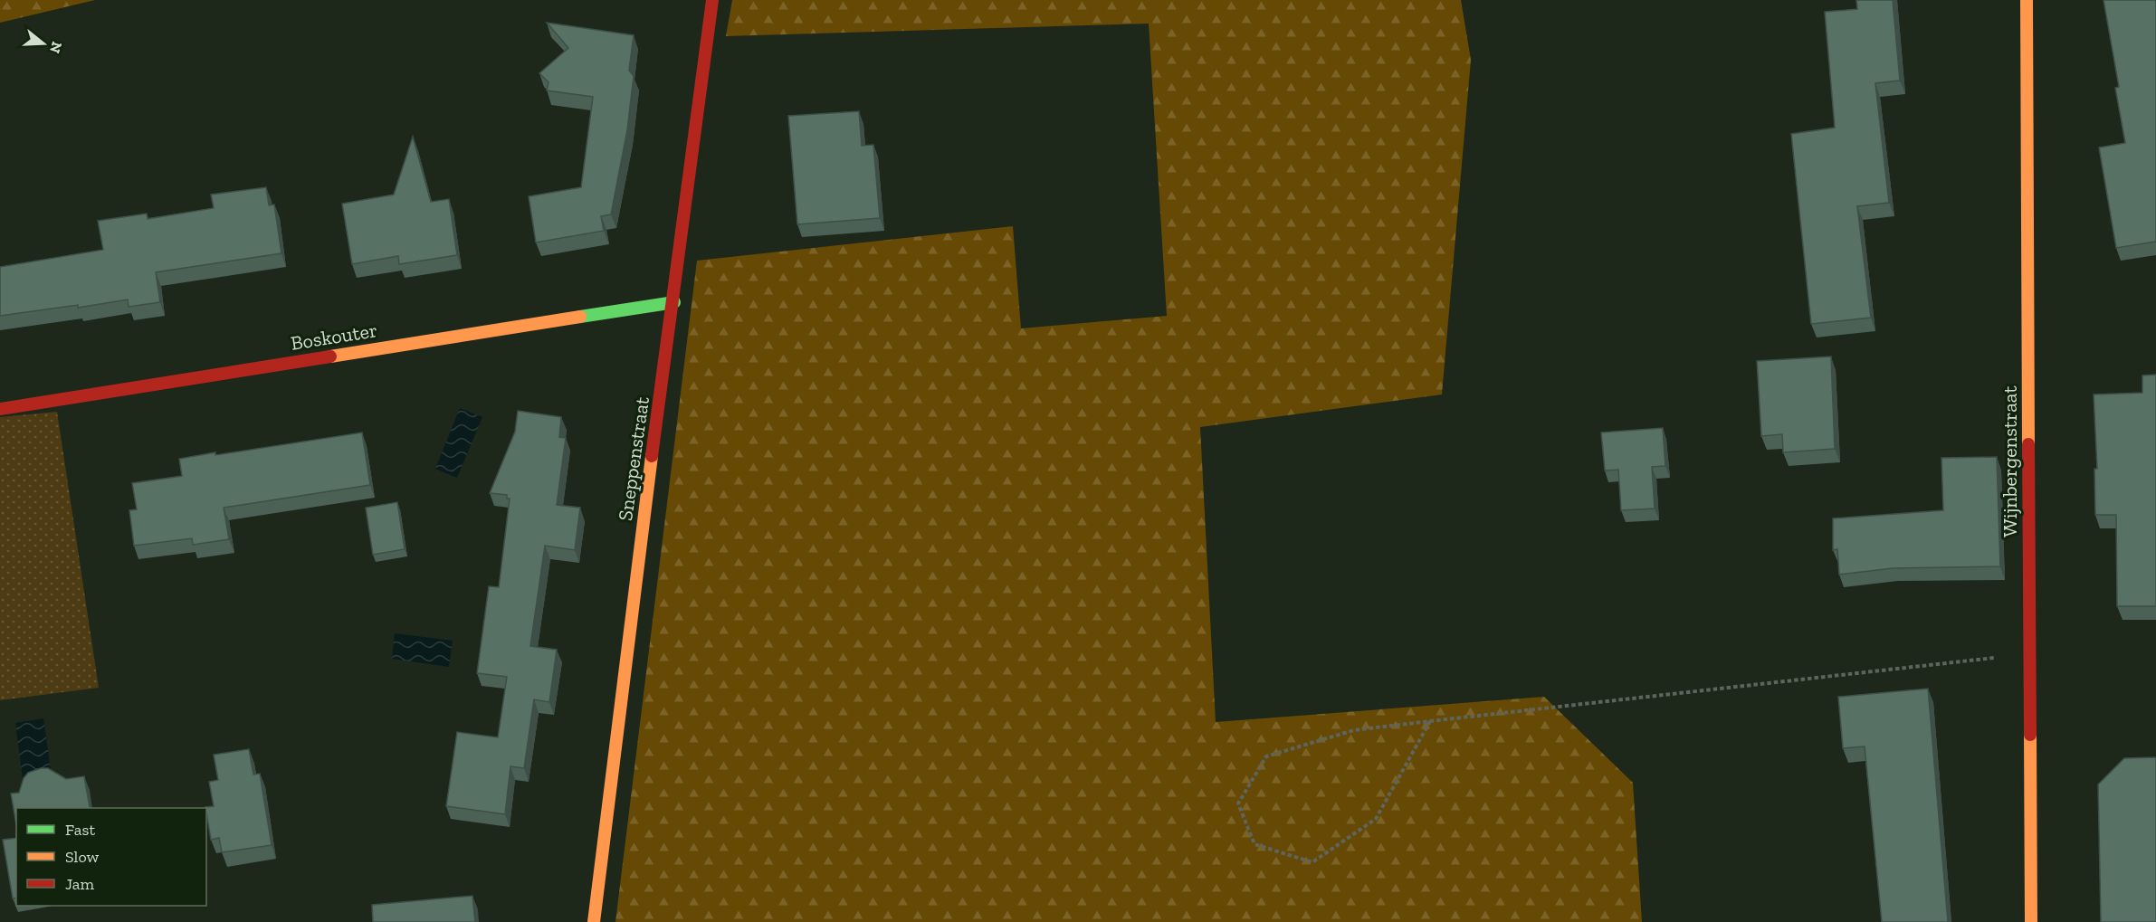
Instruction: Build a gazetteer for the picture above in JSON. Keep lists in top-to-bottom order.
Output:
{
  "streets": {
    "street": ["Boskouter", "Sneppenstraat", "Wijnbergenstraat"]
  },
  "crossings": [
    ["Boskouter", "Sneppenstraat"]
  ],
  "legend": ["Fast", "Slow", "Jam"],
  "north": "right"
}
